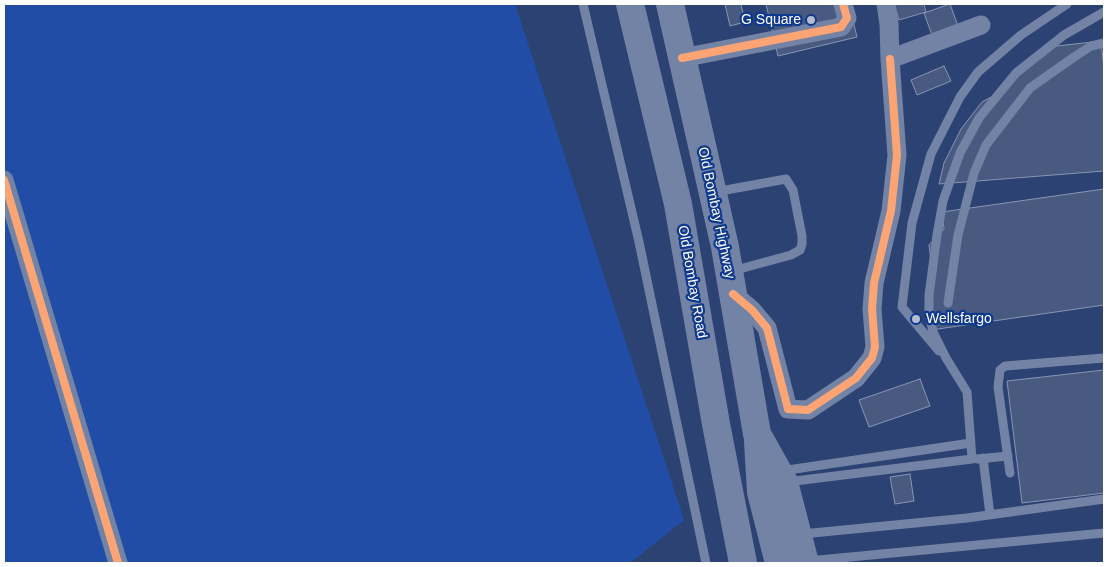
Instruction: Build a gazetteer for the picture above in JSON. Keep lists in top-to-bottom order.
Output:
{
  "streets": {
    "main road": ["Old Bombay Highway", "Old Bombay Road"]
  },
  "places": ["G Square", "Wellsfargo"]
}
